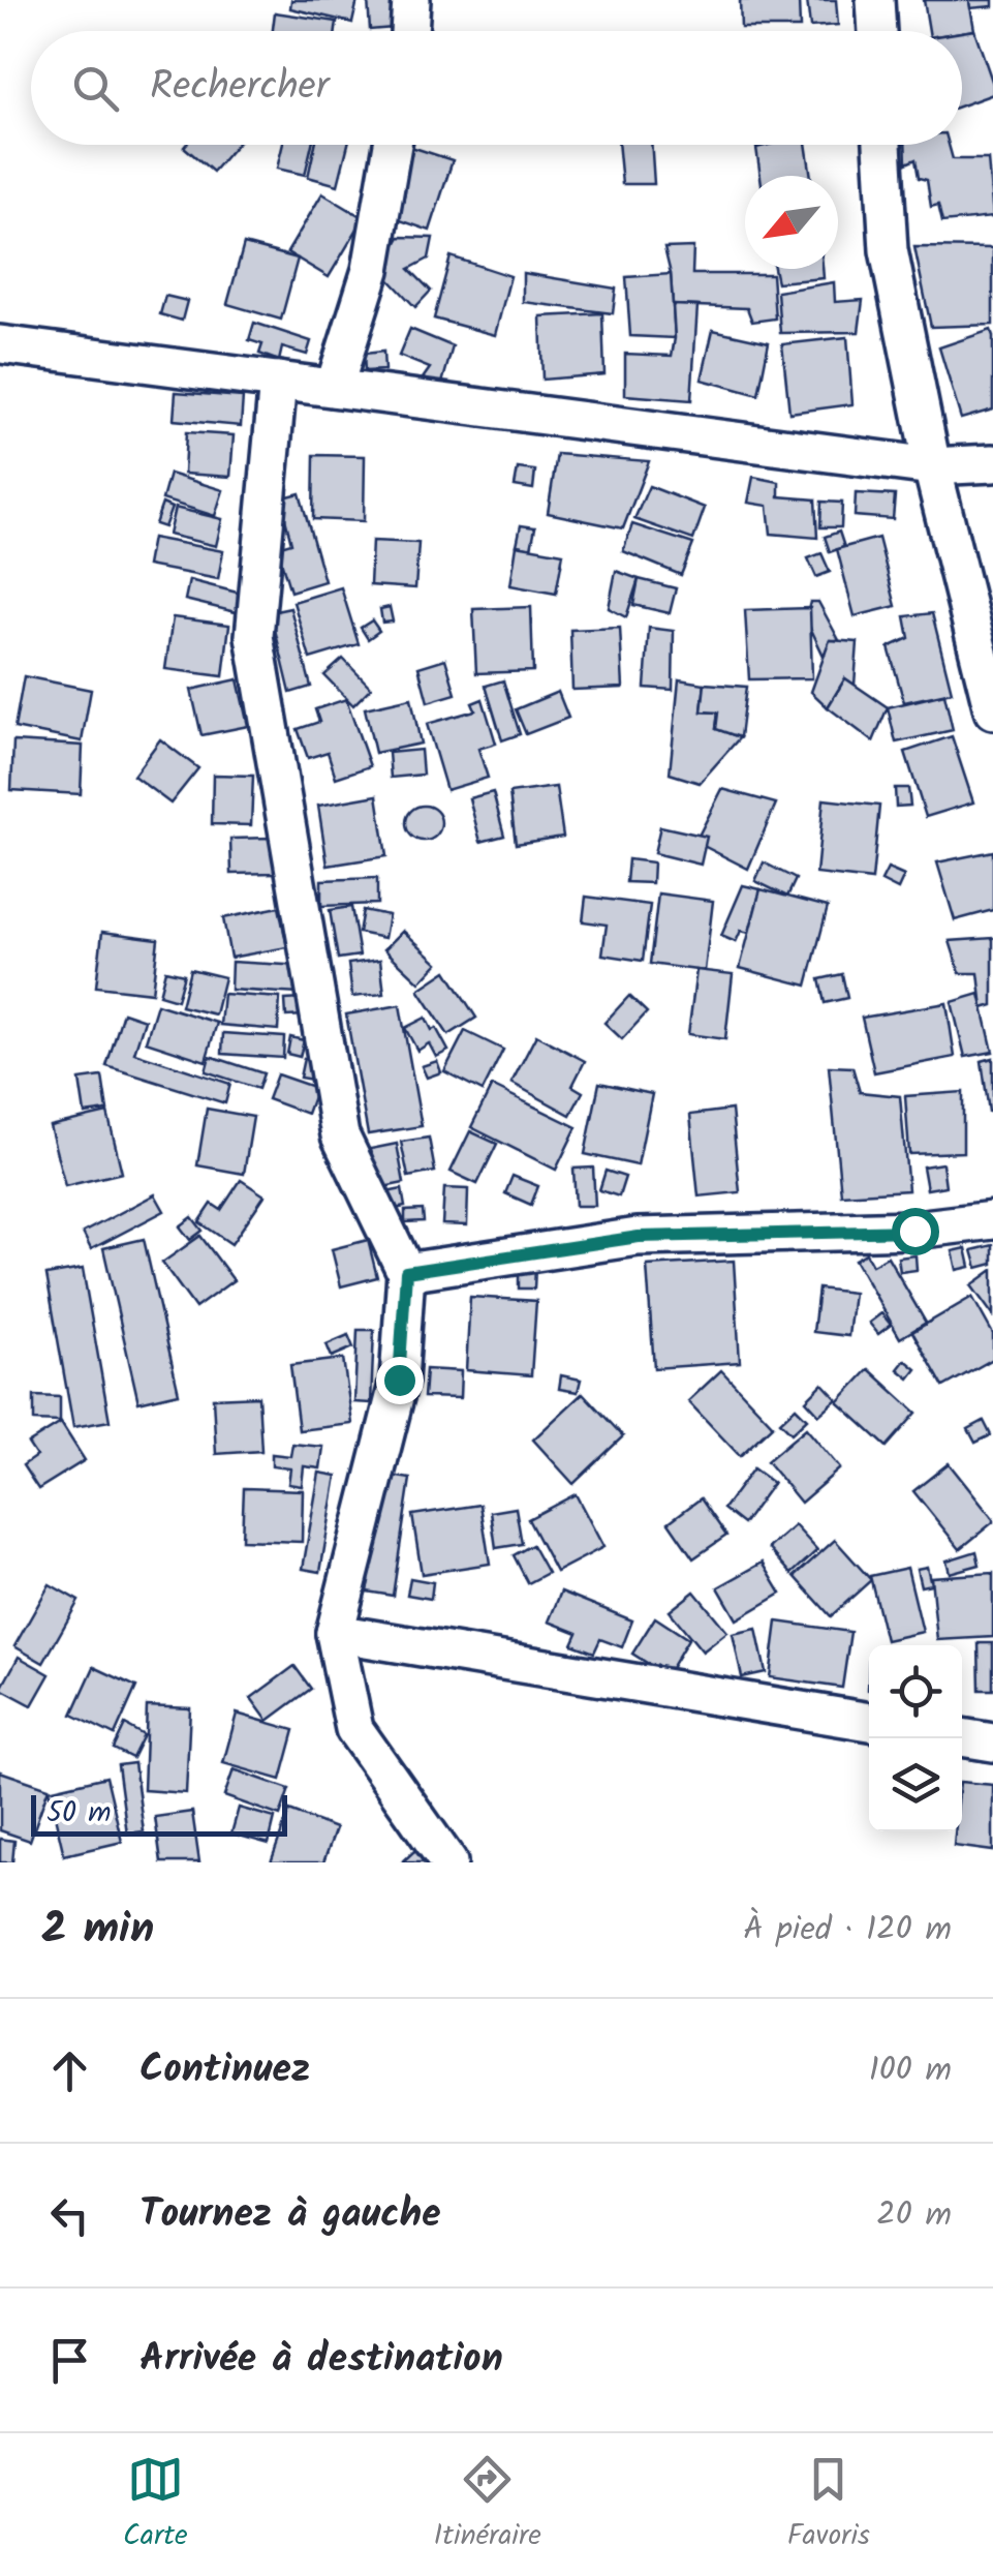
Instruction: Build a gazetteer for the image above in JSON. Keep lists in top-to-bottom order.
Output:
{
  "scale_bar": "50 m",
  "north": "bottom left",
  "page": {
    "search": "Rechercher",
    "scale": "50 m",
    "heading": ["2 min", "À pied · 120 m"],
    "list": [
      ["Continuez", "100 m"],
      ["Tournez à gauche", "20 m"],
      "Arrivée à destination"
    ],
    "nav": ["Carte", "Itinéraire", "Favoris"]
  }
}
